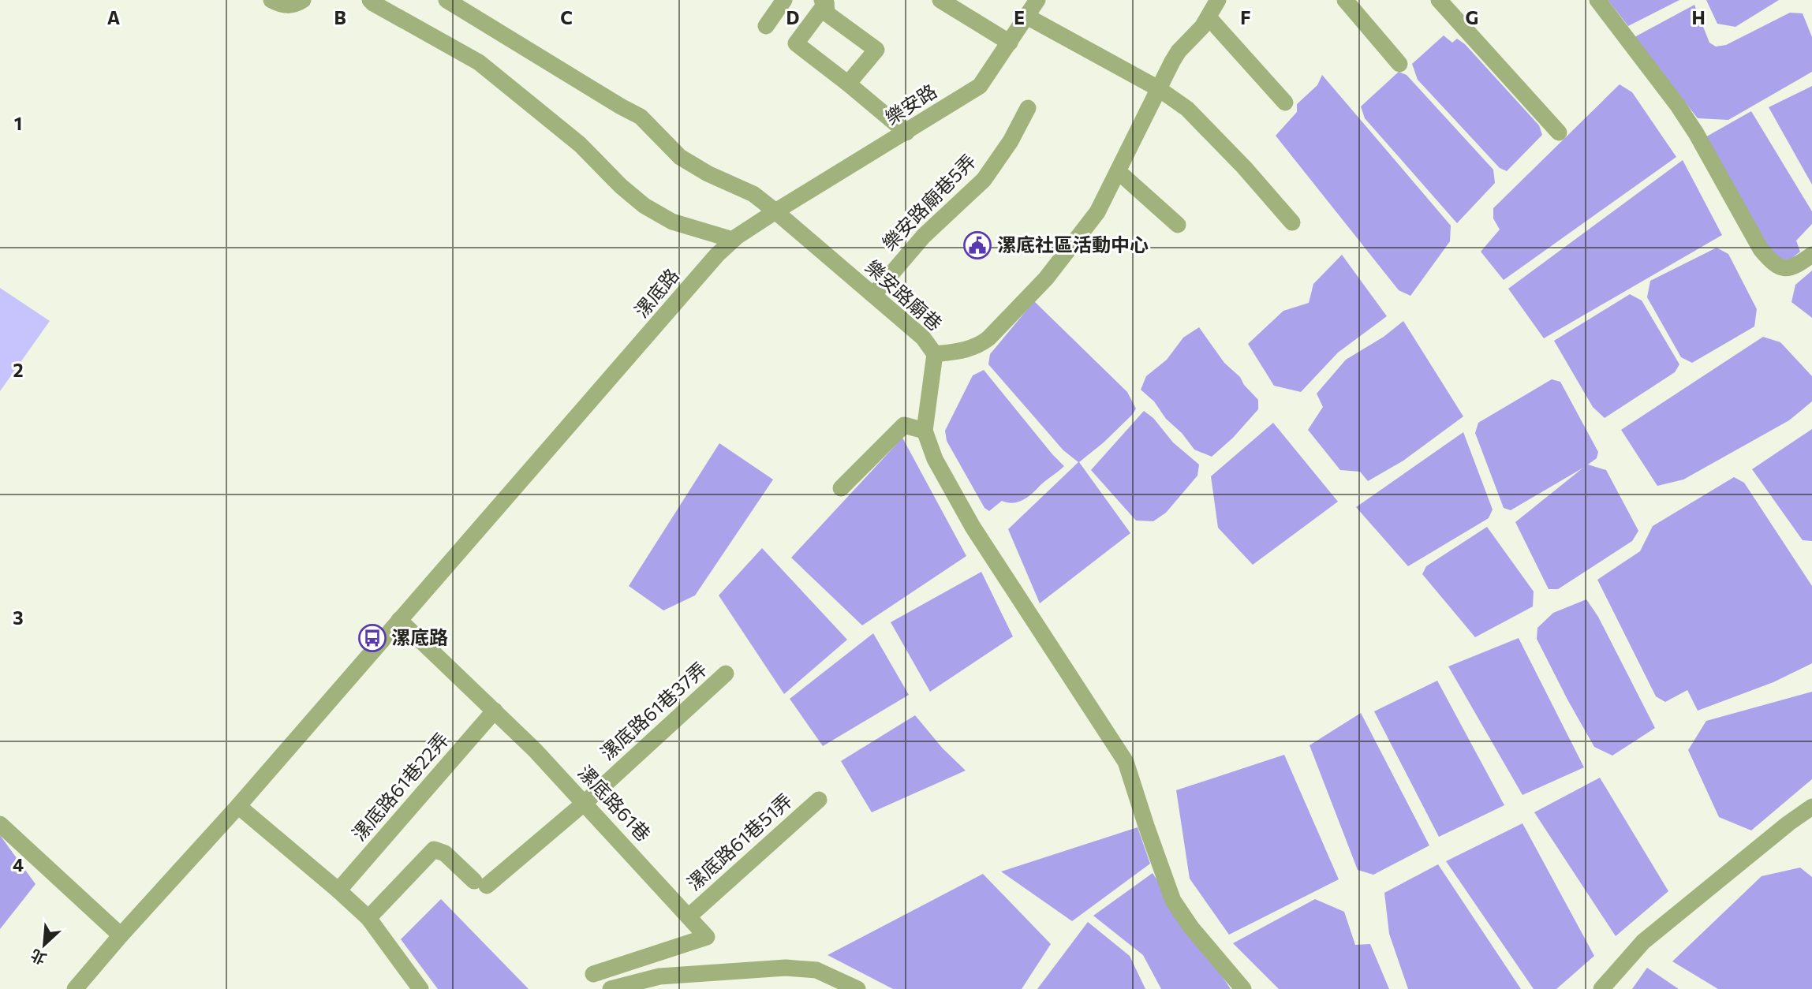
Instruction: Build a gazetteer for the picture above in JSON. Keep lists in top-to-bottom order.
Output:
{
  "streets": {
    "street": [
      "樂安路",
      "樂安路廟巷5弄",
      "漯底路",
      "樂安路廟巷",
      "漯底路61巷37弄",
      "漯底路61巷22弄",
      "漯底路61巷",
      "漯底路61巷51弄"
    ]
  },
  "crossings": [
    ["樂安路", "漯底路"],
    ["樂安路", "樂安路廟巷"],
    ["樂安路廟巷5弄", "樂安路廟巷"],
    ["漯底路", "樂安路廟巷"],
    ["漯底路", "漯底路61巷"],
    ["漯底路61巷37弄", "漯底路61巷"],
    ["漯底路61巷22弄", "漯底路61巷"],
    ["漯底路61巷", "漯底路61巷51弄"]
  ],
  "places": {
    "public building": ["漯底社區活動中心"],
    "bus stop": ["漯底路"]
  },
  "north": "bottom left",
  "grid": {
    "columns": [
      "A",
      "B",
      "C",
      "D",
      "E",
      "F",
      "G",
      "H"
    ],
    "rows": [
      "1",
      "2",
      "3",
      "4"
    ]
  }
}
